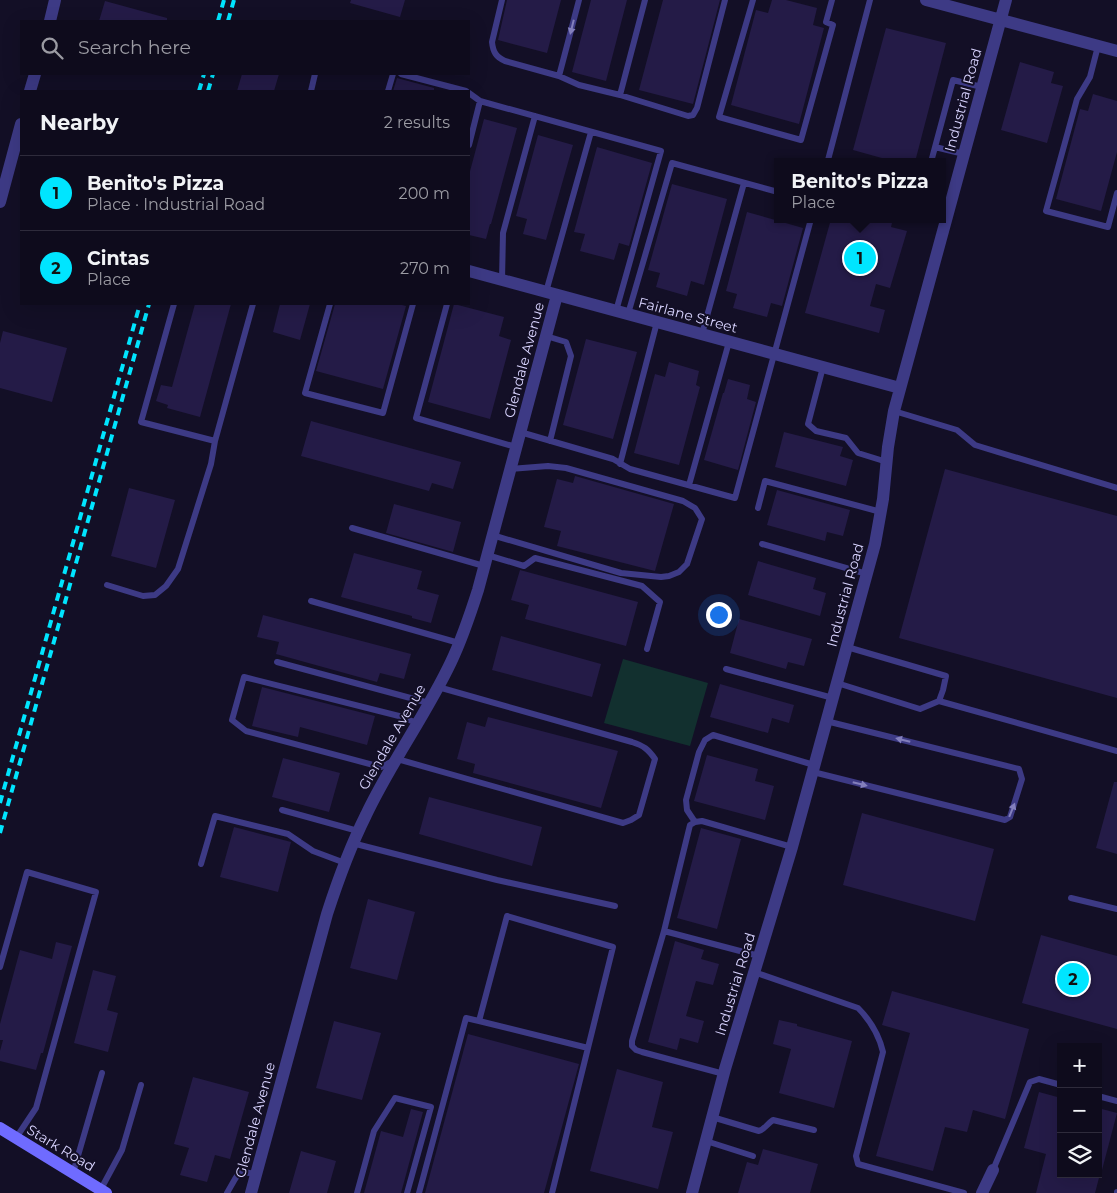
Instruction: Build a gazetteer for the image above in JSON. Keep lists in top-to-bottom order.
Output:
{
  "streets": {
    "street": [
      "Industrial Road",
      "Fairlane Street",
      "Glendale Avenue",
      "Stark Road"
    ]
  },
  "crossings": [
    ["Industrial Road", "Fairlane Street"],
    ["Fairlane Street", "Glendale Avenue"]
  ],
  "page": {
    "search": "Search here",
    "heading": ["Nearby", "2 results"],
    "list": [
      {
        "mark": "1",
        "name": "Benito's Pizza",
        "note": "Place · Industrial Road",
        "value": "200 m"
      },
      {
        "mark": "2",
        "name": "Cintas",
        "note": "Place",
        "value": "270 m"
      }
    ],
    "popup": ["Benito's Pizza", "Place"],
    "pins": ["1", "2"],
    "map_buttons": ["+", "−"]
  }
}
